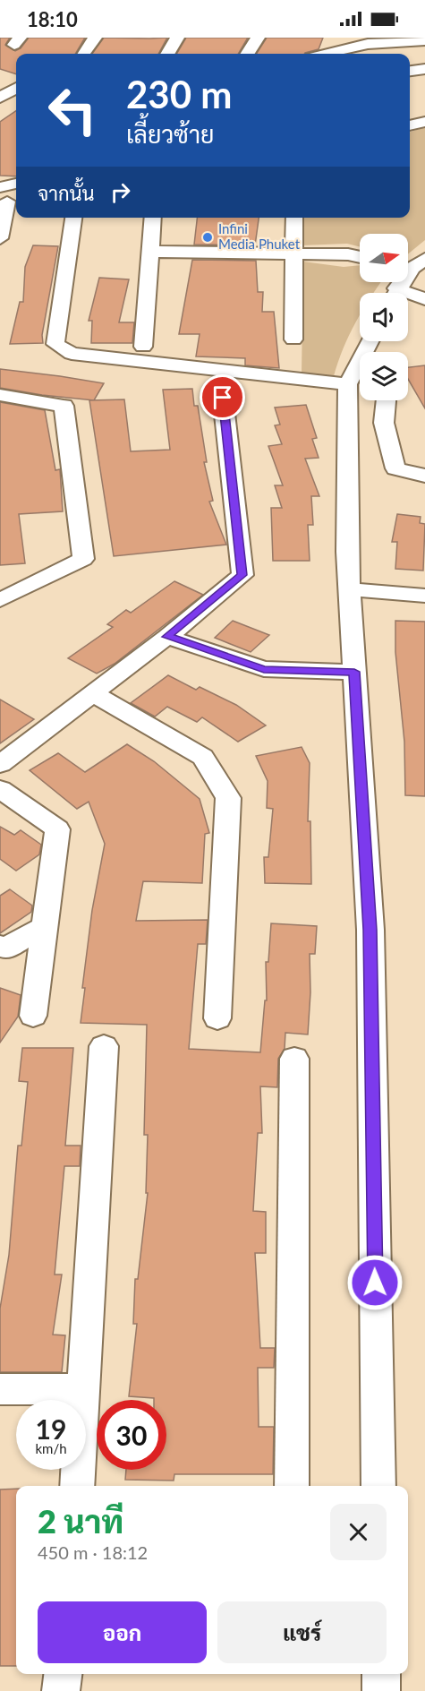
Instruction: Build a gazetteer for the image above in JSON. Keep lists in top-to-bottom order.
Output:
{
  "places": ["Infini Media Phuket"],
  "north": "right",
  "page": {
    "status": "18:10",
    "turn": ["230 m", "เลี้ยวซ้าย"],
    "then": "จากนั้น",
    "speed": "19 km/h",
    "limit": "30",
    "heading": ["2 นาที", "450 m · 18:12"],
    "buttons": ["ออก", "แชร์"]
  }
}
